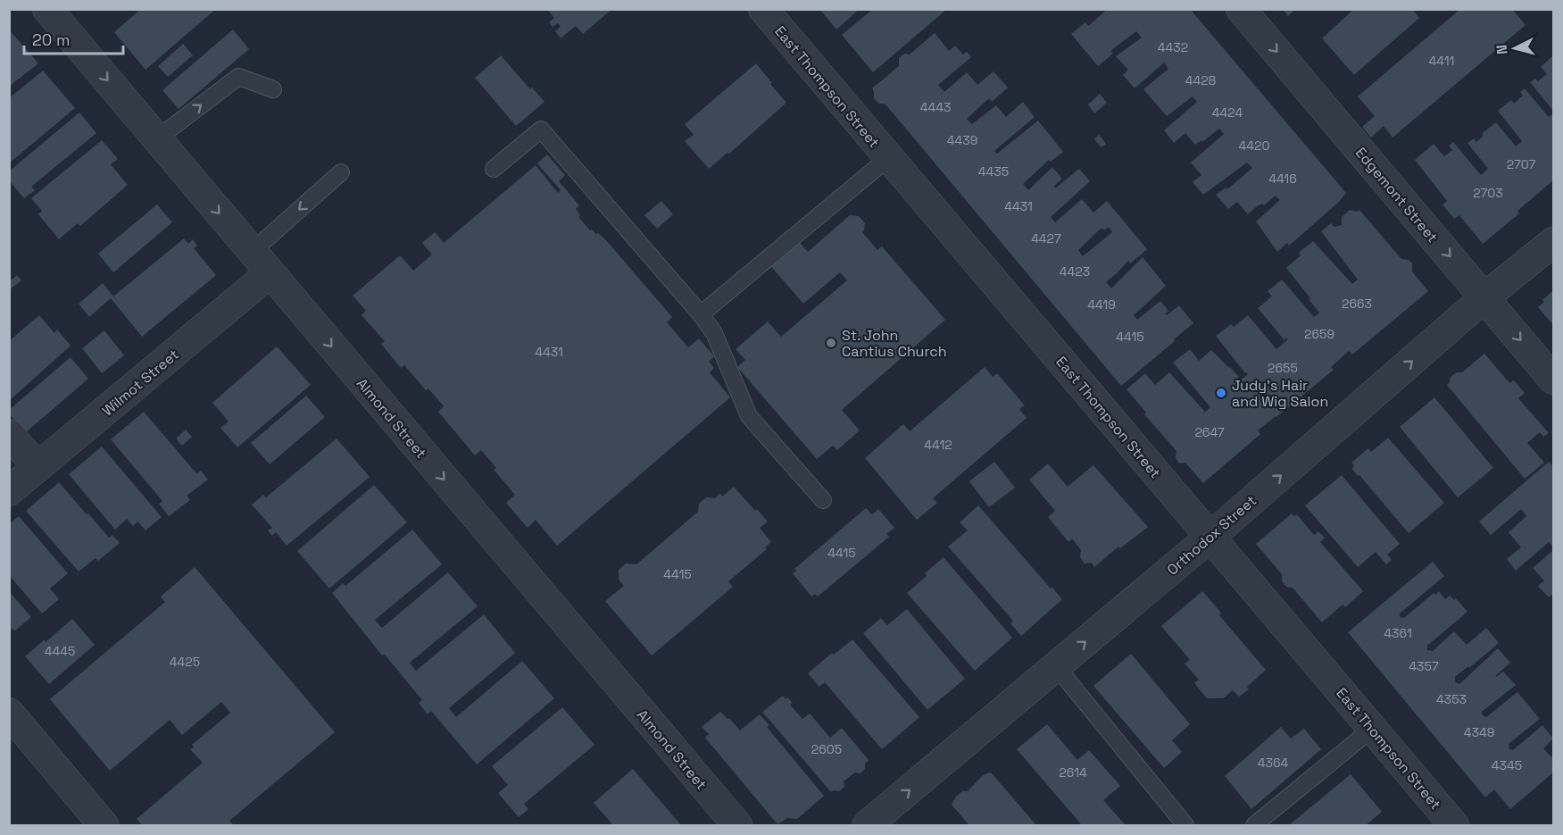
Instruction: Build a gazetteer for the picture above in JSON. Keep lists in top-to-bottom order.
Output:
{
  "streets": {
    "street": [
      "East Thompson Street",
      "Edgemont Street",
      "Wilmot Street",
      "Almond Street",
      "Orthodox Street"
    ]
  },
  "crossings": [
    ["East Thompson Street", "Orthodox Street"],
    ["Edgemont Street", "Orthodox Street"],
    ["Wilmot Street", "Almond Street"]
  ],
  "one_way": ["Edgemont Street", "Almond Street", "Orthodox Street"],
  "places": ["St. John Cantius Church", "Judy's Hair and Wig Salon"],
  "house_numbers": [
    "4432",
    "4411",
    "4428",
    "4443",
    "4424",
    "4439",
    "4420",
    "2707",
    "4435",
    "4416",
    "2703",
    "4431",
    "4427",
    "4423",
    "2663",
    "4419",
    "2659",
    "4415",
    "4431",
    "2655",
    "2647",
    "4412",
    "4415",
    "4415",
    "4361",
    "4445",
    "4425",
    "4357",
    "4353",
    "4349",
    "2605",
    "4364",
    "4345",
    "2614"
  ],
  "scale_bar": "20 m",
  "north": "left"
}
